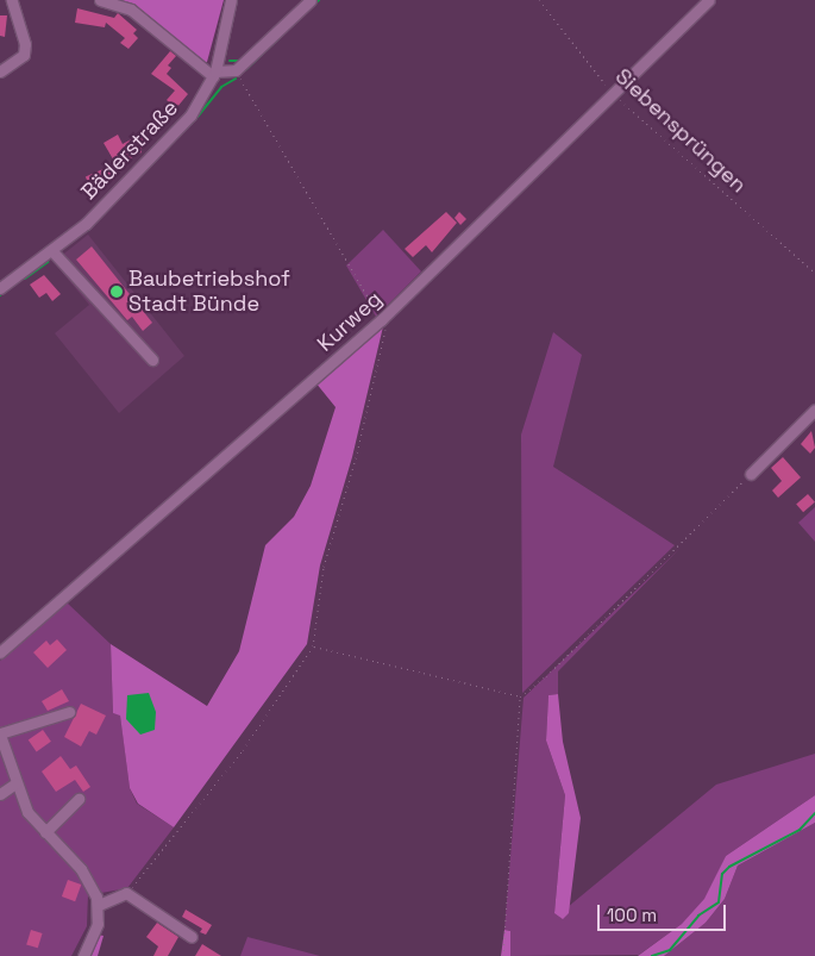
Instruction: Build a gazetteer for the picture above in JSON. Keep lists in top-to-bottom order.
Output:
{
  "streets": {
    "street": ["Bäderstraße", "Kurweg"],
    "path": ["Siebensprüngen"]
  },
  "crossings": [
    ["Siebensprüngen", "Kurweg"]
  ],
  "places": ["Baubetriebshof Stadt Bünde"],
  "scale_bar": "100 m"
}
